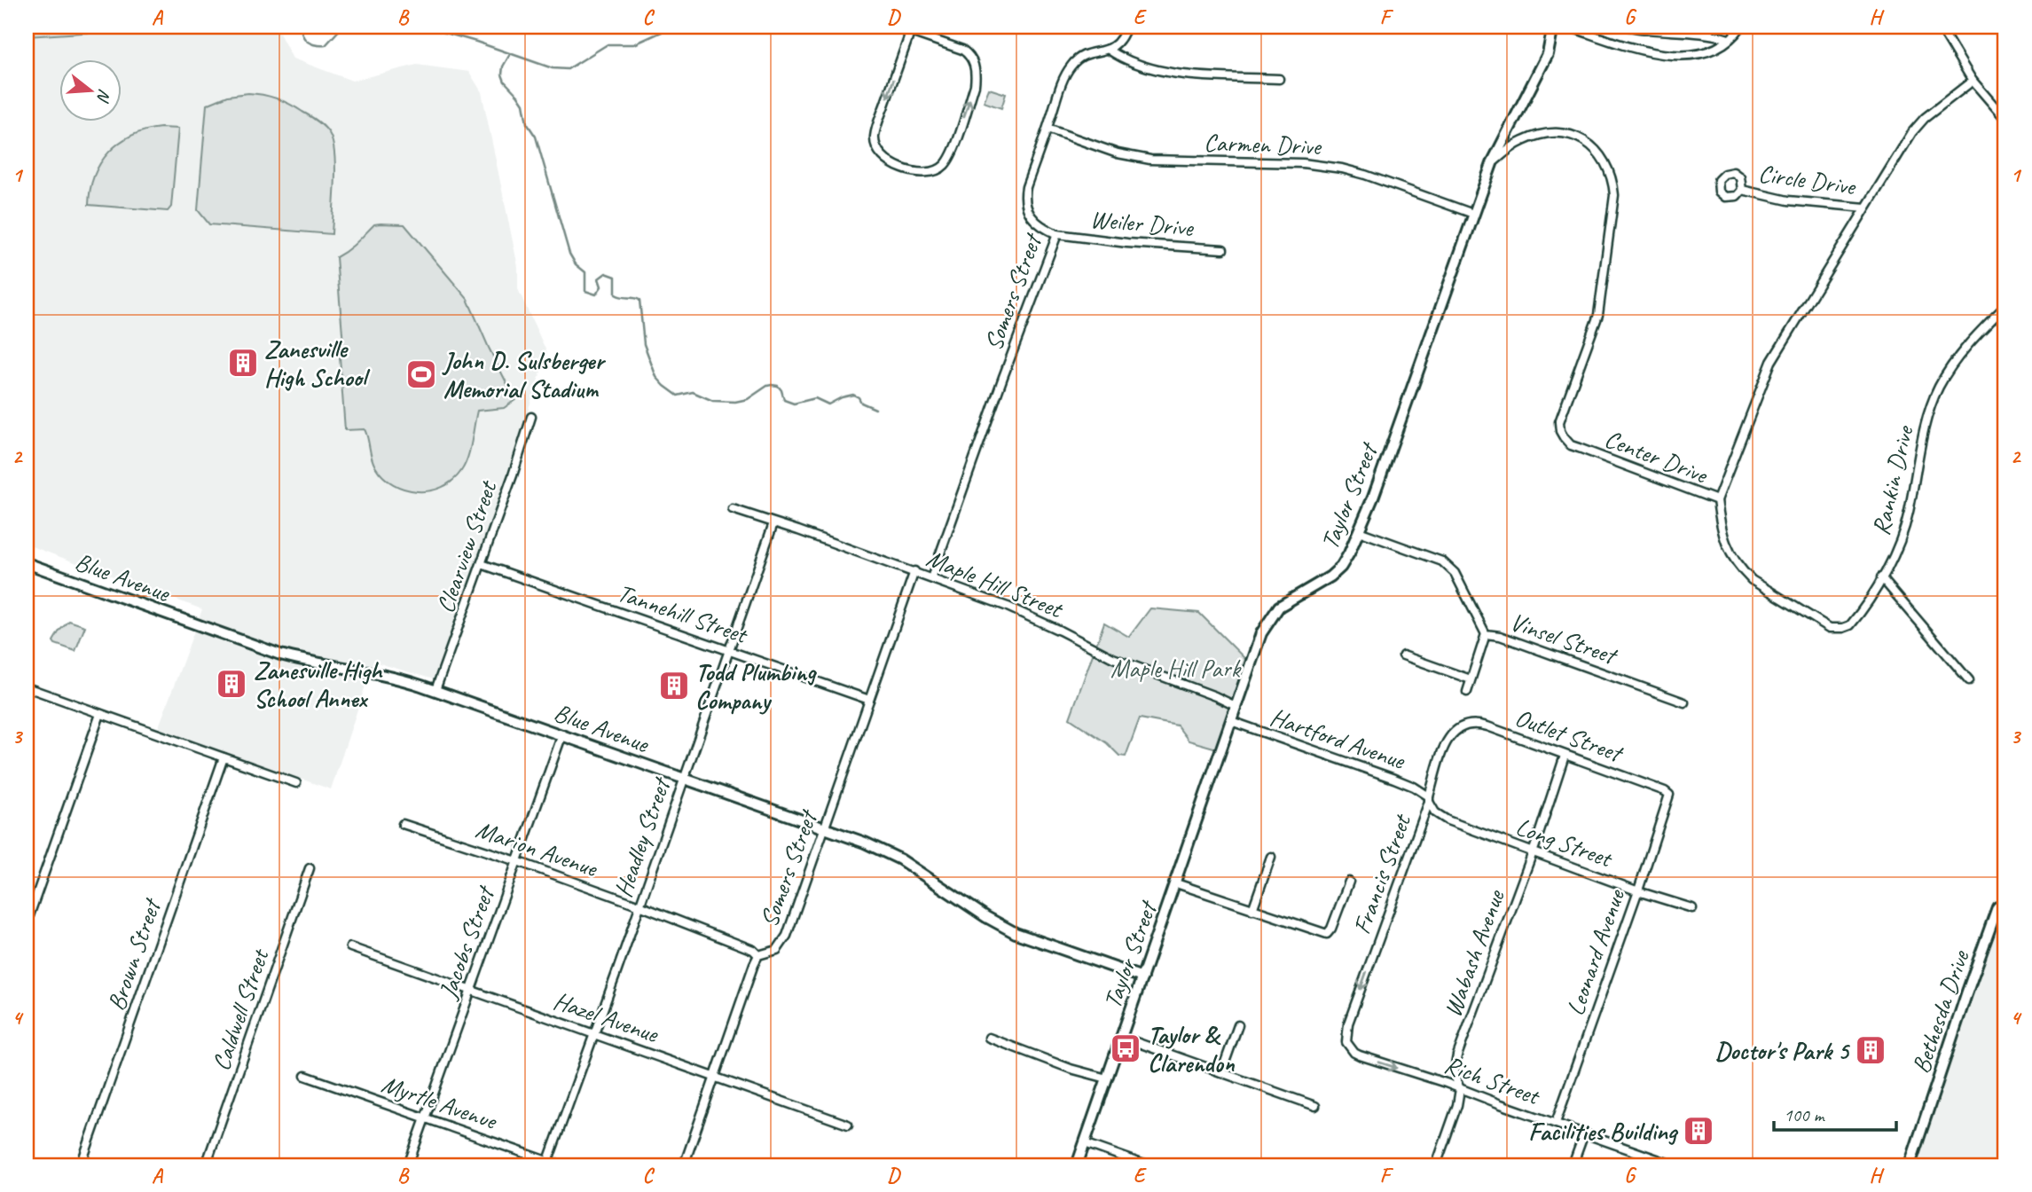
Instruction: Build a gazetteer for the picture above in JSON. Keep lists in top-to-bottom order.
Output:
{
  "streets": {
    "street": [
      "Carmen Drive",
      "Circle Drive",
      "Weiler Drive",
      "Somers Street",
      "Center Drive",
      "Rankin Drive",
      "Taylor Street",
      "Clearview Street",
      "Blue Avenue",
      "Maple Hill Street",
      "Tannehill Street",
      "Vinsel Street",
      "Outlet Street",
      "Hartford Avenue",
      "Headley Street",
      "Long Street",
      "Marion Avenue",
      "Francis Street",
      "Jacobs Street",
      "Leonard Avenue",
      "Wabash Avenue",
      "Brown Street",
      "Caldwell Street",
      "Bethesda Drive",
      "Hazel Avenue",
      "Rich Street",
      "Myrtle Avenue"
    ]
  },
  "crossings": [
    ["Carmen Drive", "Somers Street"],
    ["Carmen Drive", "Taylor Street"],
    ["Circle Drive", "Center Drive"],
    ["Weiler Drive", "Somers Street"],
    ["Somers Street", "Blue Avenue"],
    ["Somers Street", "Maple Hill Street"],
    ["Somers Street", "Tannehill Street"],
    ["Somers Street", "Marion Avenue"],
    ["Somers Street", "Hazel Avenue"],
    ["Center Drive", "Rankin Drive"],
    ["Center Drive", "Taylor Street"],
    ["Taylor Street", "Blue Avenue"],
    ["Taylor Street", "Maple Hill Street"],
    ["Taylor Street", "Vinsel Street"],
    ["Taylor Street", "Hartford Avenue"],
    ["Clearview Street", "Blue Avenue"],
    ["Clearview Street", "Tannehill Street"],
    ["Blue Avenue", "Headley Street"],
    ["Blue Avenue", "Jacobs Street"],
    ["Maple Hill Street", "Headley Street"],
    ["Tannehill Street", "Headley Street"],
    ["Outlet Street", "Francis Street"],
    ["Outlet Street", "Leonard Avenue"],
    ["Outlet Street", "Wabash Avenue"],
    ["Hartford Avenue", "Long Street"],
    ["Hartford Avenue", "Francis Street"],
    ["Headley Street", "Marion Avenue"],
    ["Headley Street", "Hazel Avenue"],
    ["Headley Street", "Myrtle Avenue"],
    ["Long Street", "Francis Street"],
    ["Long Street", "Leonard Avenue"],
    ["Long Street", "Wabash Avenue"],
    ["Marion Avenue", "Jacobs Street"],
    ["Francis Street", "Rich Street"],
    ["Jacobs Street", "Hazel Avenue"],
    ["Jacobs Street", "Myrtle Avenue"],
    ["Leonard Avenue", "Rich Street"],
    ["Wabash Avenue", "Rich Street"]
  ],
  "one_way": ["Francis Street", "Rich Street"],
  "parks": ["Maple Hill Park"],
  "places": {
    "building": [
      "Zanesville High School",
      "Zanesville High School Annex",
      "Todd Plumbing Company",
      "Doctor's Park 5",
      "Facilities Building"
    ],
    "sports": ["John D. Sulsberger Memorial Stadium"],
    "bus stop": ["Taylor & Clarendon"]
  },
  "scale_bar": "100 m",
  "north": "right",
  "grid": {
    "columns": [
      "A",
      "B",
      "C",
      "D",
      "E",
      "F",
      "G",
      "H"
    ],
    "rows": [
      "1",
      "2",
      "3",
      "4"
    ]
  }
}
